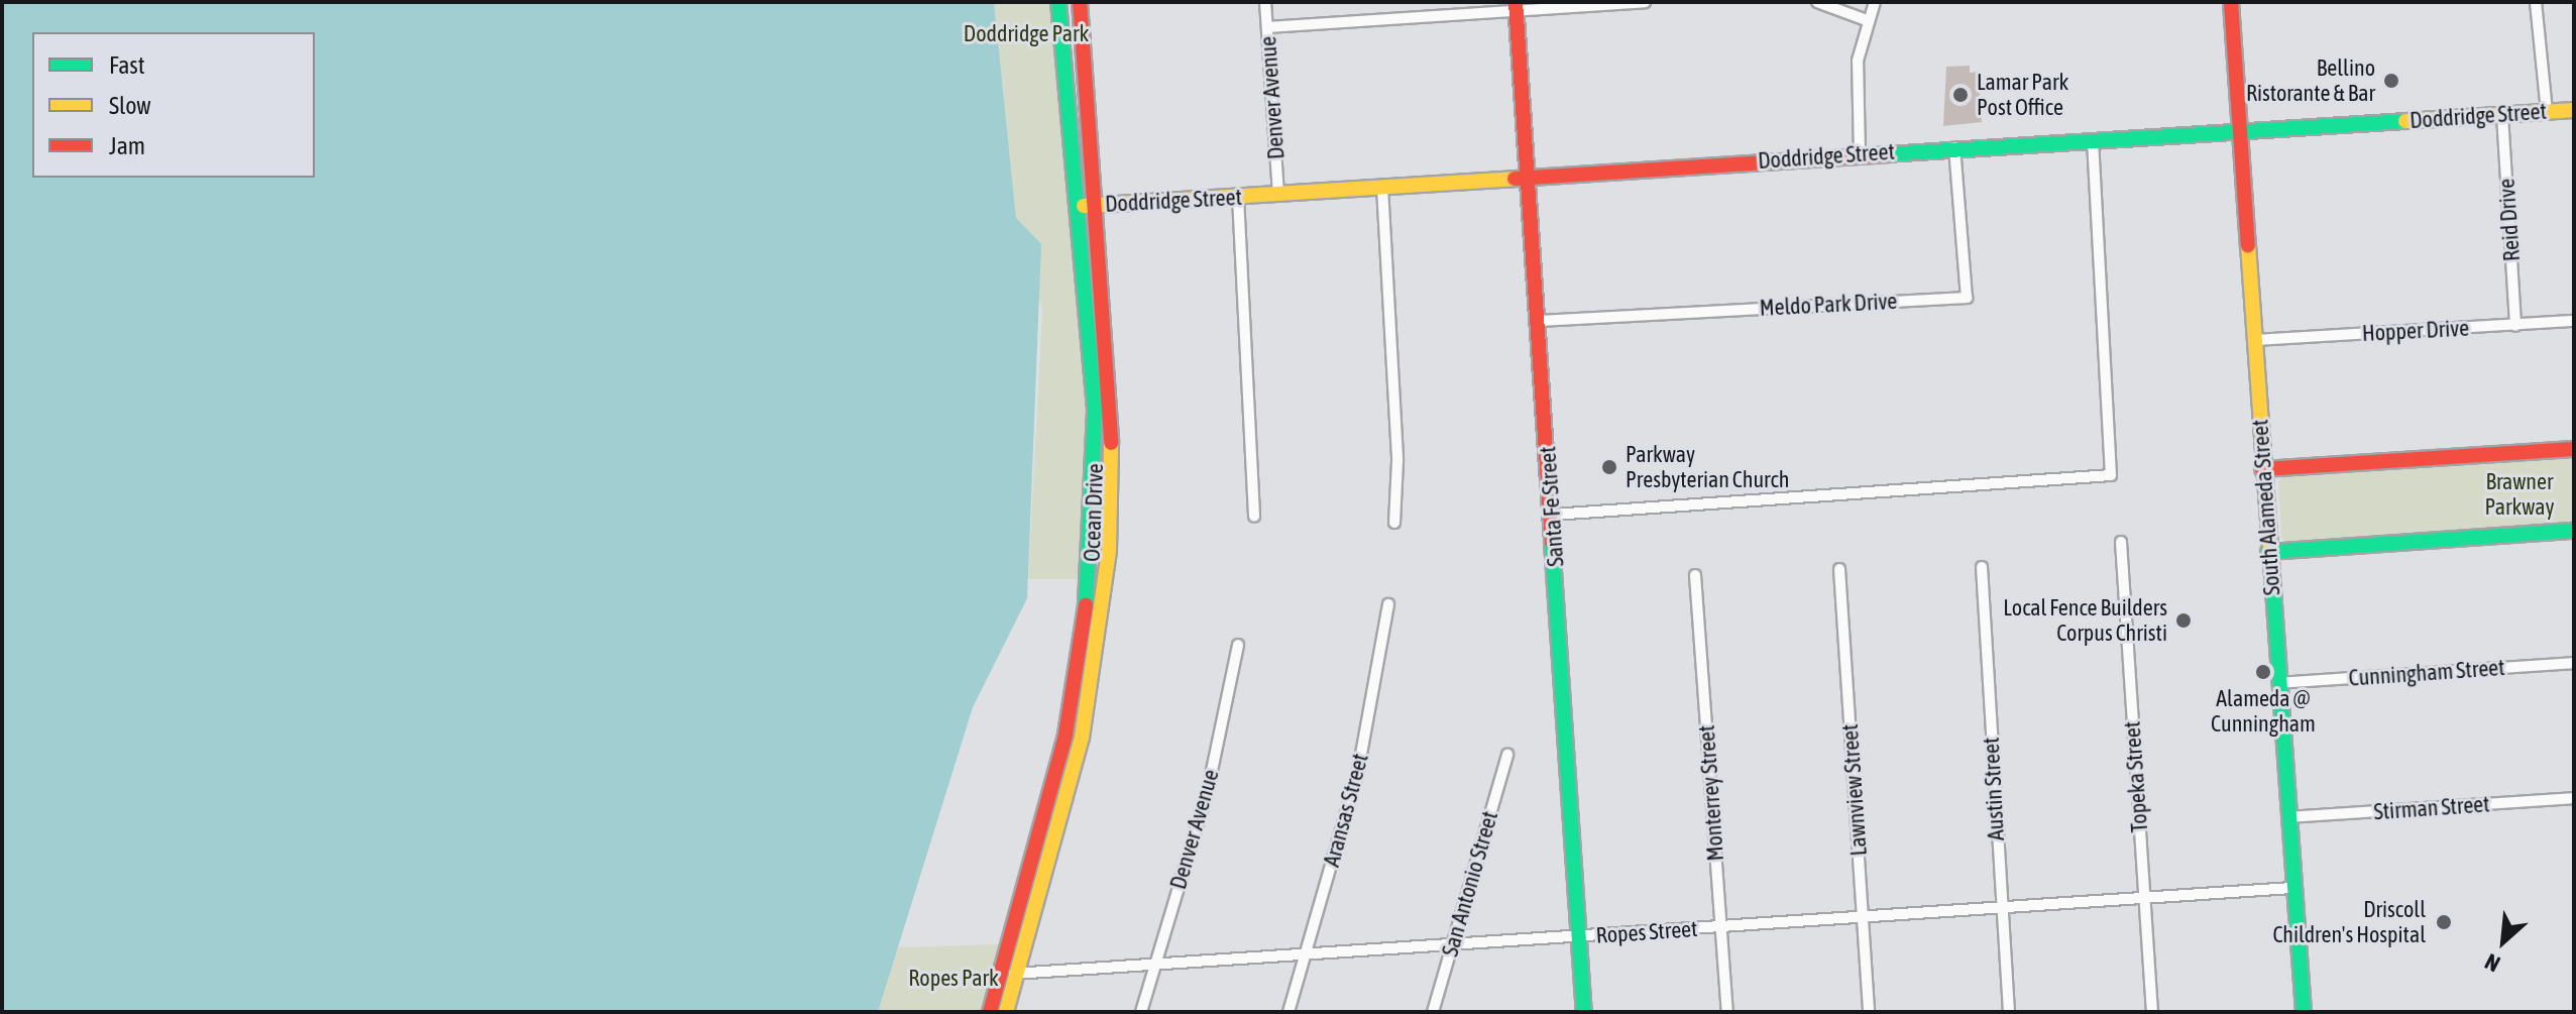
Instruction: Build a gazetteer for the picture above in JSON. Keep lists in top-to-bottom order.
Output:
{
  "streets": {
    "main road": [
      "Doddridge Street",
      "Santa Fe Street",
      "South Alameda Street",
      "Ocean Drive"
    ],
    "street": [
      "Denver Avenue",
      "Reid Drive",
      "Meldo Park Drive",
      "Hopper Drive",
      "Cunningham Street",
      "Topeka Street",
      "Austin Street",
      "Lawnview Street",
      "Monterrey Street",
      "Stirman Street",
      "Aransas Street",
      "San Antonio Street",
      "Ropes Street"
    ]
  },
  "crossings": [
    ["Denver Avenue", "Doddridge Street"],
    ["Denver Avenue", "Ropes Street"],
    ["Doddridge Street", "Reid Drive"],
    ["Doddridge Street", "Meldo Park Drive"],
    ["Doddridge Street", "Santa Fe Street"],
    ["Doddridge Street", "South Alameda Street"],
    ["Doddridge Street", "Ocean Drive"],
    ["Reid Drive", "Hopper Drive"],
    ["Meldo Park Drive", "Santa Fe Street"],
    ["Hopper Drive", "South Alameda Street"],
    ["Santa Fe Street", "Ropes Street"],
    ["South Alameda Street", "Cunningham Street"],
    ["South Alameda Street", "Stirman Street"],
    ["South Alameda Street", "Ropes Street"],
    ["Ocean Drive", "Ropes Street"],
    ["Topeka Street", "Ropes Street"],
    ["Austin Street", "Ropes Street"],
    ["Lawnview Street", "Ropes Street"],
    ["Monterrey Street", "Ropes Street"],
    ["Aransas Street", "Ropes Street"],
    ["San Antonio Street", "Ropes Street"]
  ],
  "parks": ["Doddridge Park", "Brawner Parkway", "Ropes Park"],
  "places": [
    "Bellino Ristorante & Bar",
    "Lamar Park Post Office",
    "Parkway Presbyterian Church",
    "Local Fence Builders Corpus Christi",
    "Alameda @ Cunningham",
    "Driscoll Children's Hospital"
  ],
  "legend": ["Fast", "Slow", "Jam"],
  "north": "bottom left"
}
